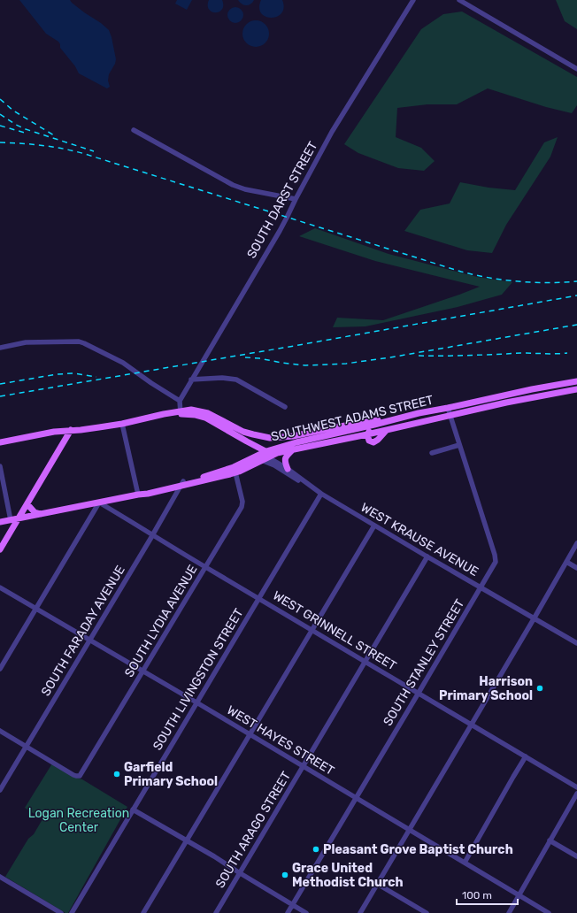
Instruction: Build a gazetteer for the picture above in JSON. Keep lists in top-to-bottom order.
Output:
{
  "streets": {
    "main road": ["SOUTHWEST ADAMS STREET"],
    "street": [
      "SOUTH DARST STREET",
      "WEST KRAUSE AVENUE",
      "SOUTH LYDIA AVENUE",
      "SOUTH FARADAY AVENUE",
      "WEST GRINNELL STREET",
      "SOUTH STANLEY STREET",
      "SOUTH LIVINGSTON STREET",
      "WEST HAYES STREET",
      "SOUTH ARAGO STREET"
    ]
  },
  "crossings": [
    ["SOUTHWEST ADAMS STREET", "WEST KRAUSE AVENUE"],
    ["SOUTHWEST ADAMS STREET", "SOUTH LYDIA AVENUE"],
    ["SOUTHWEST ADAMS STREET", "SOUTH FARADAY AVENUE"],
    ["SOUTHWEST ADAMS STREET", "WEST GRINNELL STREET"],
    ["SOUTHWEST ADAMS STREET", "SOUTH STANLEY STREET"],
    ["WEST KRAUSE AVENUE", "SOUTH STANLEY STREET"],
    ["WEST KRAUSE AVENUE", "SOUTH LIVINGSTON STREET"],
    ["WEST KRAUSE AVENUE", "SOUTH ARAGO STREET"],
    ["SOUTH LYDIA AVENUE", "SOUTH FARADAY AVENUE"],
    ["SOUTH LYDIA AVENUE", "WEST GRINNELL STREET"],
    ["SOUTH LYDIA AVENUE", "WEST HAYES STREET"],
    ["SOUTH FARADAY AVENUE", "WEST GRINNELL STREET"],
    ["SOUTH FARADAY AVENUE", "WEST HAYES STREET"],
    ["WEST GRINNELL STREET", "SOUTH STANLEY STREET"],
    ["WEST GRINNELL STREET", "SOUTH LIVINGSTON STREET"],
    ["WEST GRINNELL STREET", "SOUTH ARAGO STREET"],
    ["SOUTH STANLEY STREET", "WEST HAYES STREET"],
    ["SOUTH LIVINGSTON STREET", "WEST HAYES STREET"],
    ["WEST HAYES STREET", "SOUTH ARAGO STREET"]
  ],
  "parks": ["Logan Recreation Center"],
  "places": [
    "Harrison Primary School",
    "Garfield Primary School",
    "Pleasant Grove Baptist Church",
    "Grace United Methodist Church"
  ],
  "scale_bar": "100 m"
}
